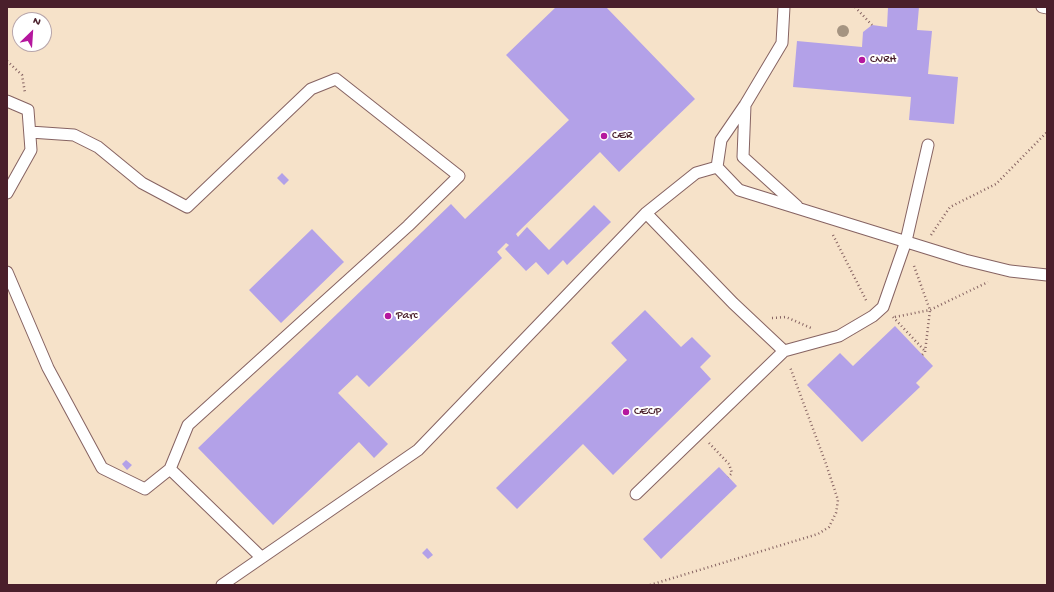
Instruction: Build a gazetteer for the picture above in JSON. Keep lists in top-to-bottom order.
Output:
{
  "places": [
    "CVRH",
    "CER",
    "Parc",
    "CECP"
  ],
  "north": "top right"
}
